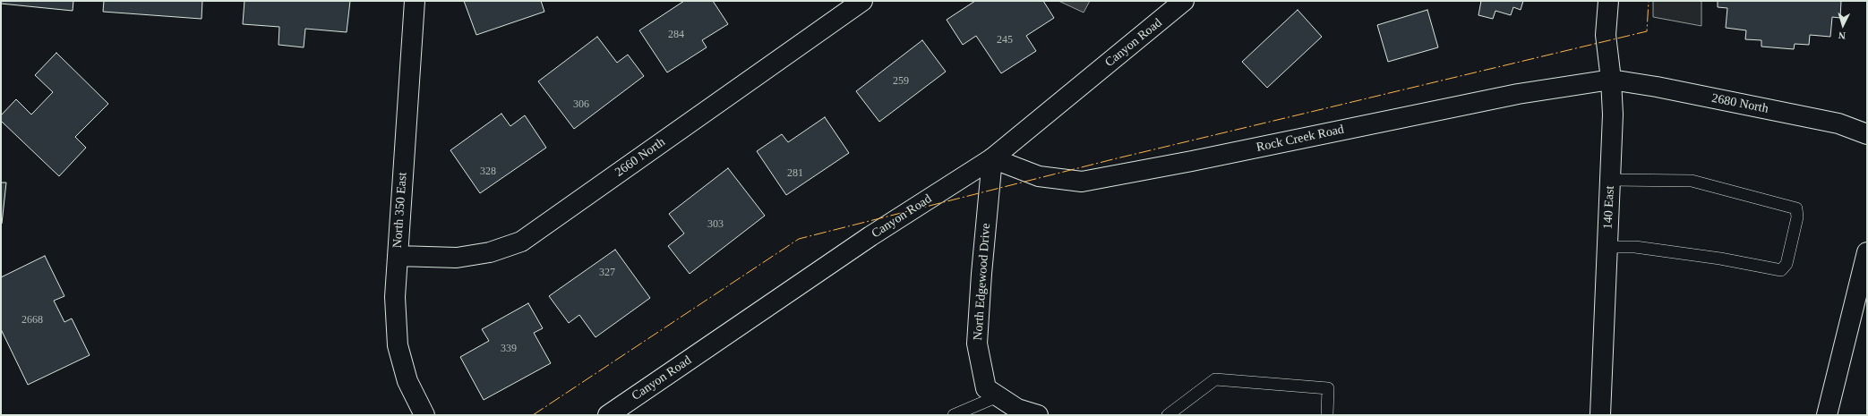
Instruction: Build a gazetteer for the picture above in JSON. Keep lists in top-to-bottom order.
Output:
{
  "streets": {
    "main road": [
      "Canyon Road",
      "2680 North",
      "Rock Creek Road",
      "2660 North",
      "140 East",
      "North 350 East",
      "North Edgewood Drive"
    ]
  },
  "crossings": [
    ["Canyon Road", "Rock Creek Road"],
    ["Canyon Road", "North Edgewood Drive"],
    ["2680 North", "Rock Creek Road"],
    ["2680 North", "140 East"],
    ["Rock Creek Road", "140 East"],
    ["Rock Creek Road", "North Edgewood Drive"],
    ["2660 North", "North 350 East"]
  ],
  "house_numbers": [
    "284",
    "245",
    "259",
    "306",
    "328",
    "281",
    "303",
    "327",
    "2668",
    "339"
  ],
  "north": "bottom"
}
